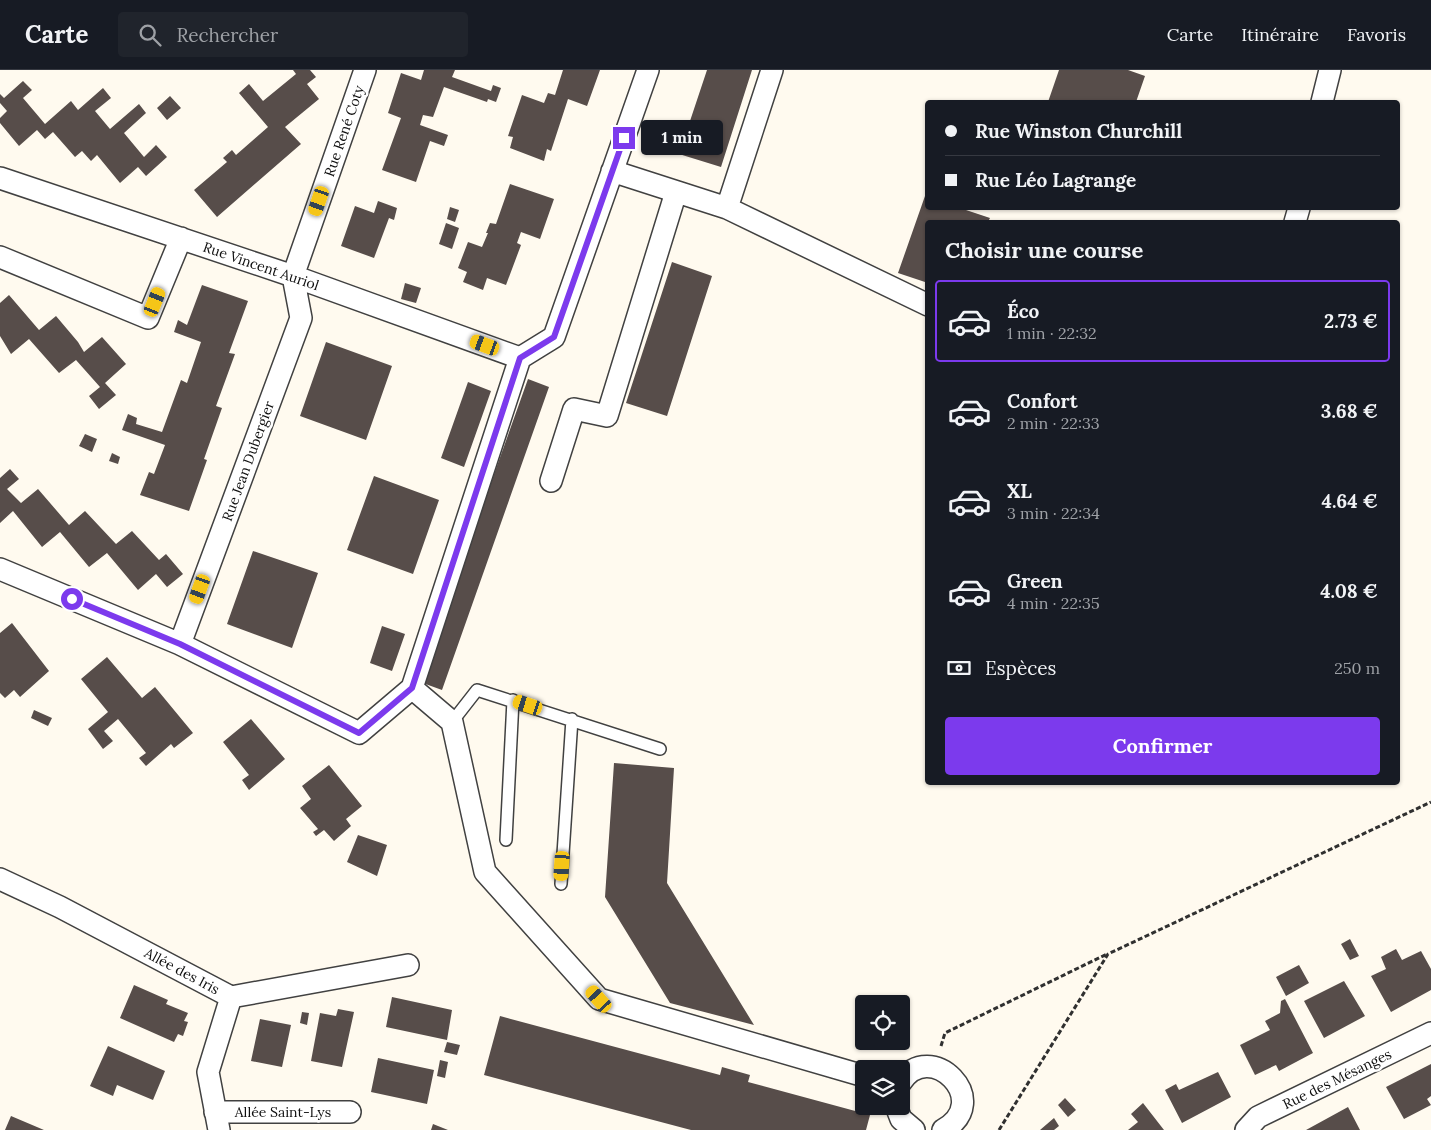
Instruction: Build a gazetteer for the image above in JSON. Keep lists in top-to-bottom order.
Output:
{
  "streets": {
    "street": [
      "Rue René Coty",
      "Rue Vincent Auriol",
      "Rue Jean Dubergier",
      "Allée des Iris",
      "Rue des Mésanges",
      "Allée Saint-Lys"
    ]
  },
  "crossings": [
    ["Rue René Coty", "Rue Vincent Auriol"],
    ["Rue René Coty", "Rue Jean Dubergier"],
    ["Rue Vincent Auriol", "Rue Jean Dubergier"],
    ["Allée des Iris", "Allée Saint-Lys"]
  ],
  "page": {
    "header": "Carte",
    "search": "Rechercher",
    "nav": ["Carte", "Itinéraire", "Favoris"],
    "banner": ["Rue Winston Churchill", "Rue Léo Lagrange"],
    "bubble": "1 min",
    "heading": "Choisir une course",
    "list": [
      {
        "name": "Éco",
        "note": "1 min · 22:32",
        "value": "2.73 €"
      },
      {
        "name": "Confort",
        "note": "2 min · 22:33",
        "value": "3.68 €"
      },
      {
        "name": "XL",
        "note": "3 min · 22:34",
        "value": "4.64 €"
      },
      {
        "name": "Green",
        "note": "4 min · 22:35",
        "value": "4.08 €"
      }
    ],
    "pay": ["Espèces", "250 m"],
    "buttons": "Confirmer"
  }
}
